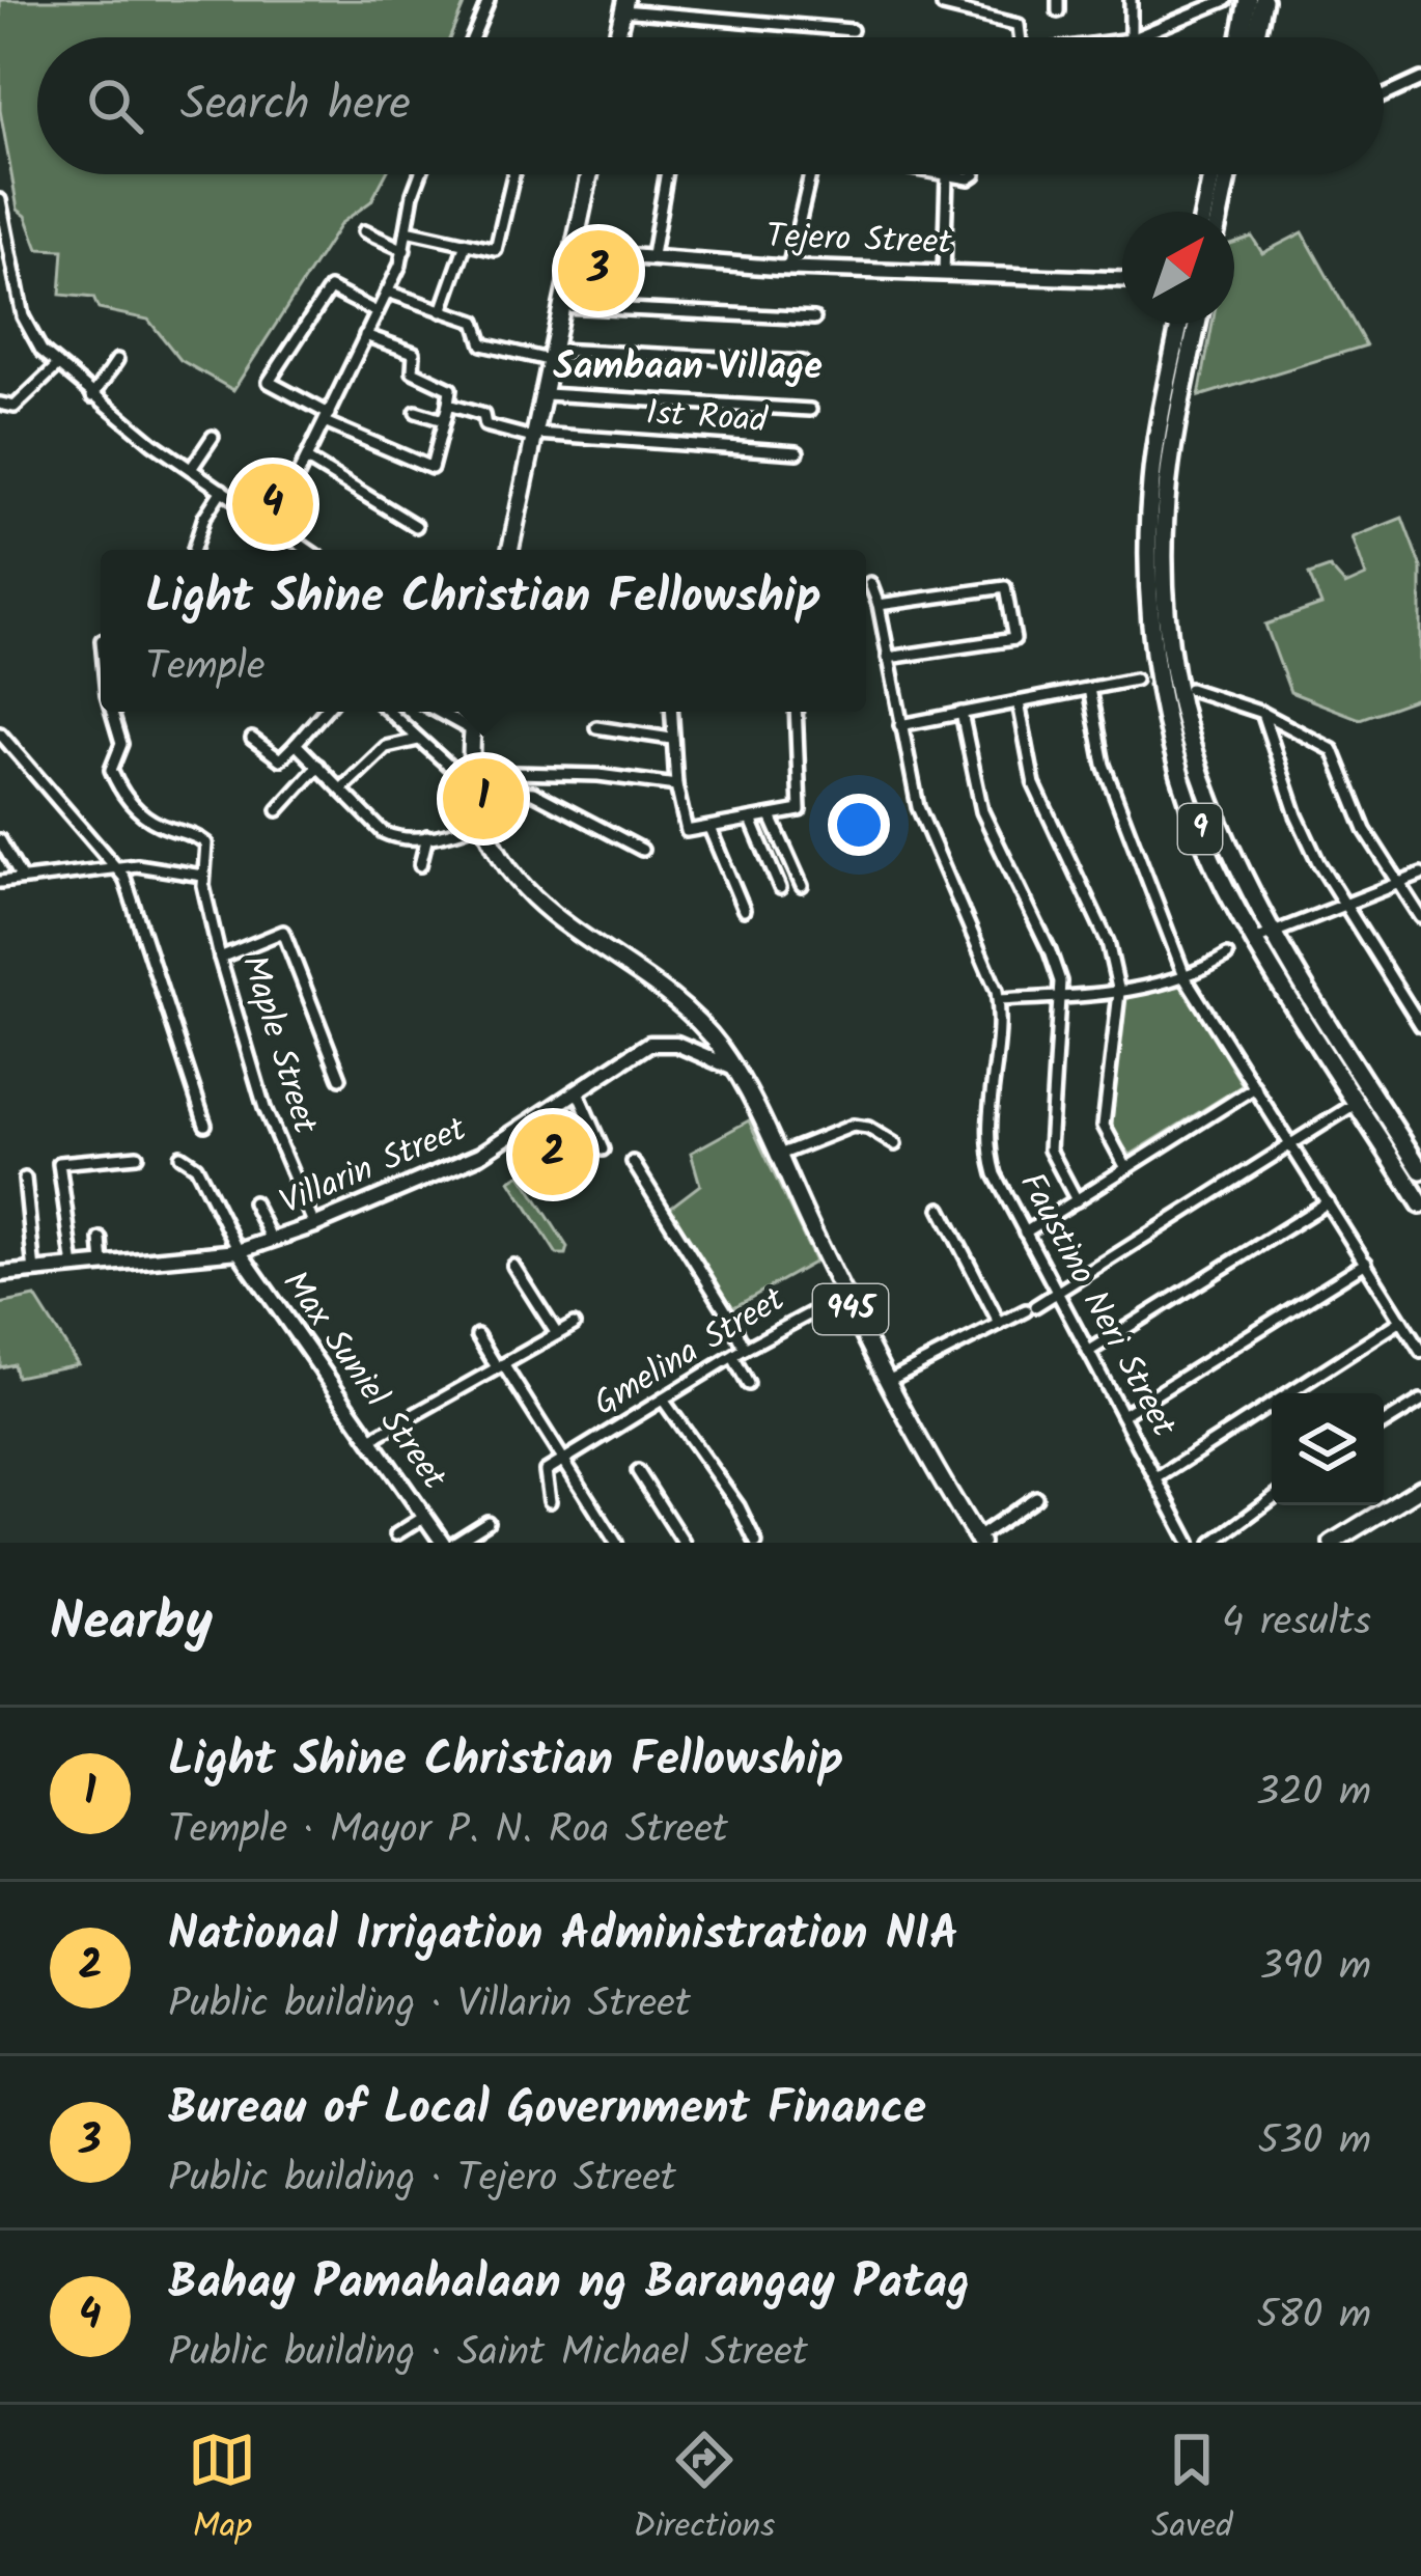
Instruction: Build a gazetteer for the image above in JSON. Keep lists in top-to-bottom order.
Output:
{
  "streets": {
    "highway": ["9"],
    "main road": [
      "Tejero Street",
      "Villarin Street",
      "945",
      "Max Suniel Street"
    ],
    "street": [
      "1st Road",
      "Maple Street",
      "Faustino Neri Street",
      "Gmelina Street"
    ]
  },
  "crossings": [
    ["Maple Street", "Villarin Street"],
    ["Villarin Street", "945"],
    ["Villarin Street", "Max Suniel Street"],
    ["945", "Gmelina Street"]
  ],
  "districts": ["Sambaan Village"],
  "north": "top right",
  "page": {
    "search": "Search here",
    "pins": [
      "3",
      "4",
      "1",
      "2"
    ],
    "popup": ["Light Shine Christian Fellowship", "Temple"],
    "heading": ["Nearby", "4 results"],
    "list": [
      {
        "mark": "1",
        "name": "Light Shine Christian Fellowship",
        "note": "Temple · Mayor P. N. Roa Street",
        "value": "320 m"
      },
      {
        "mark": "2",
        "name": "National Irrigation Administration NIA",
        "note": "Public building · Villarin Street",
        "value": "390 m"
      },
      {
        "mark": "3",
        "name": "Bureau of Local Government Finance",
        "note": "Public building · Tejero Street",
        "value": "530 m"
      },
      {
        "mark": "4",
        "name": "Bahay Pamahalaan ng Barangay Patag",
        "note": "Public building · Saint Michael Street",
        "value": "580 m"
      }
    ],
    "nav": ["Map", "Directions", "Saved"]
  }
}
